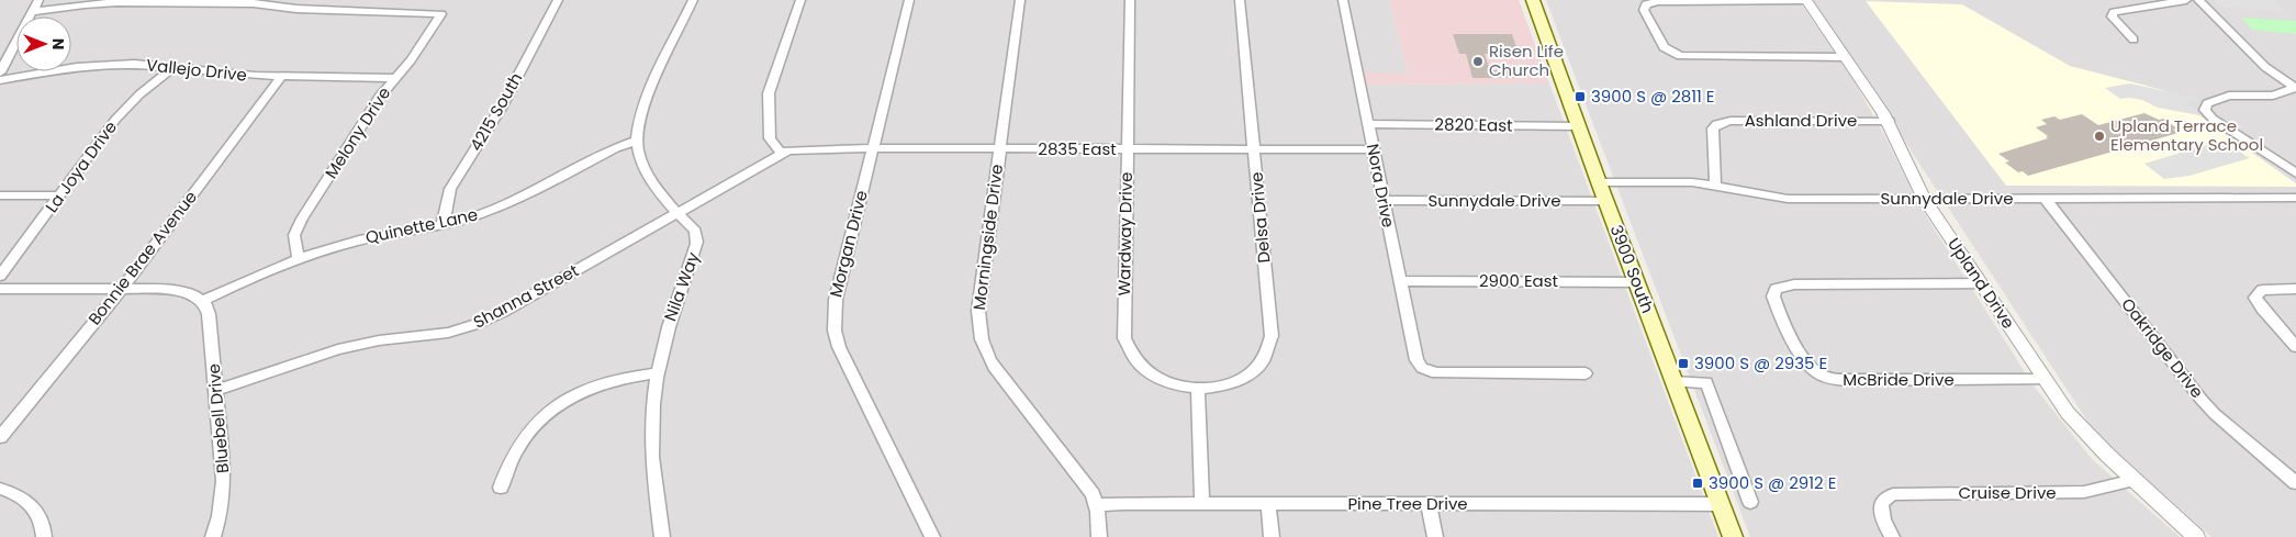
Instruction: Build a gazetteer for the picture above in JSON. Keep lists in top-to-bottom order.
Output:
{
  "streets": {
    "main road": ["3900 South"],
    "street": [
      "Vallejo Drive",
      "4215 South",
      "Ashland Drive",
      "2820 East",
      "Melony Drive",
      "2835 East",
      "La Joya Drive",
      "Nora Drive",
      "Sunnydale Drive",
      "Delsa Drive",
      "Quinette Lane",
      "Wardway Drive",
      "Morningside Drive",
      "Morgan Drive",
      "Bonnie Brae Avenue",
      "2900 East",
      "Upland Drive",
      "Nila Way",
      "Shanna Street",
      "Oakridge Drive",
      "McBride Drive",
      "Bluebell Drive",
      "Cruise Drive",
      "Pine Tree Drive"
    ]
  },
  "crossings": [
    ["Vallejo Drive", "Melony Drive"],
    ["Vallejo Drive", "La Joya Drive"],
    ["Vallejo Drive", "Bonnie Brae Avenue"],
    ["4215 South", "Quinette Lane"],
    ["Ashland Drive", "Sunnydale Drive"],
    ["Ashland Drive", "Upland Drive"],
    ["2820 East", "Nora Drive"],
    ["2820 East", "3900 South"],
    ["Melony Drive", "Quinette Lane"],
    ["2835 East", "Nora Drive"],
    ["2835 East", "Delsa Drive"],
    ["2835 East", "Wardway Drive"],
    ["2835 East", "Morningside Drive"],
    ["2835 East", "Morgan Drive"],
    ["2835 East", "Shanna Street"],
    ["Nora Drive", "Sunnydale Drive"],
    ["Nora Drive", "2900 East"],
    ["Sunnydale Drive", "3900 South"],
    ["Sunnydale Drive", "Upland Drive"],
    ["Sunnydale Drive", "Oakridge Drive"],
    ["Delsa Drive", "Wardway Drive"],
    ["Quinette Lane", "Nila Way"],
    ["Quinette Lane", "Bluebell Drive"],
    ["Morningside Drive", "Pine Tree Drive"],
    ["3900 South", "2900 East"],
    ["3900 South", "Pine Tree Drive"],
    ["Upland Drive", "McBride Drive"],
    ["Upland Drive", "Cruise Drive"],
    ["Nila Way", "Shanna Street"],
    ["Shanna Street", "Bluebell Drive"]
  ],
  "places": {
    "other": ["Risen Life Church", "Upland Terrace Elementary School"],
    "transit": ["3900 S @ 2811 E", "3900 S @ 2935 E", "3900 S @ 2912 E"]
  },
  "north": "right"
}
